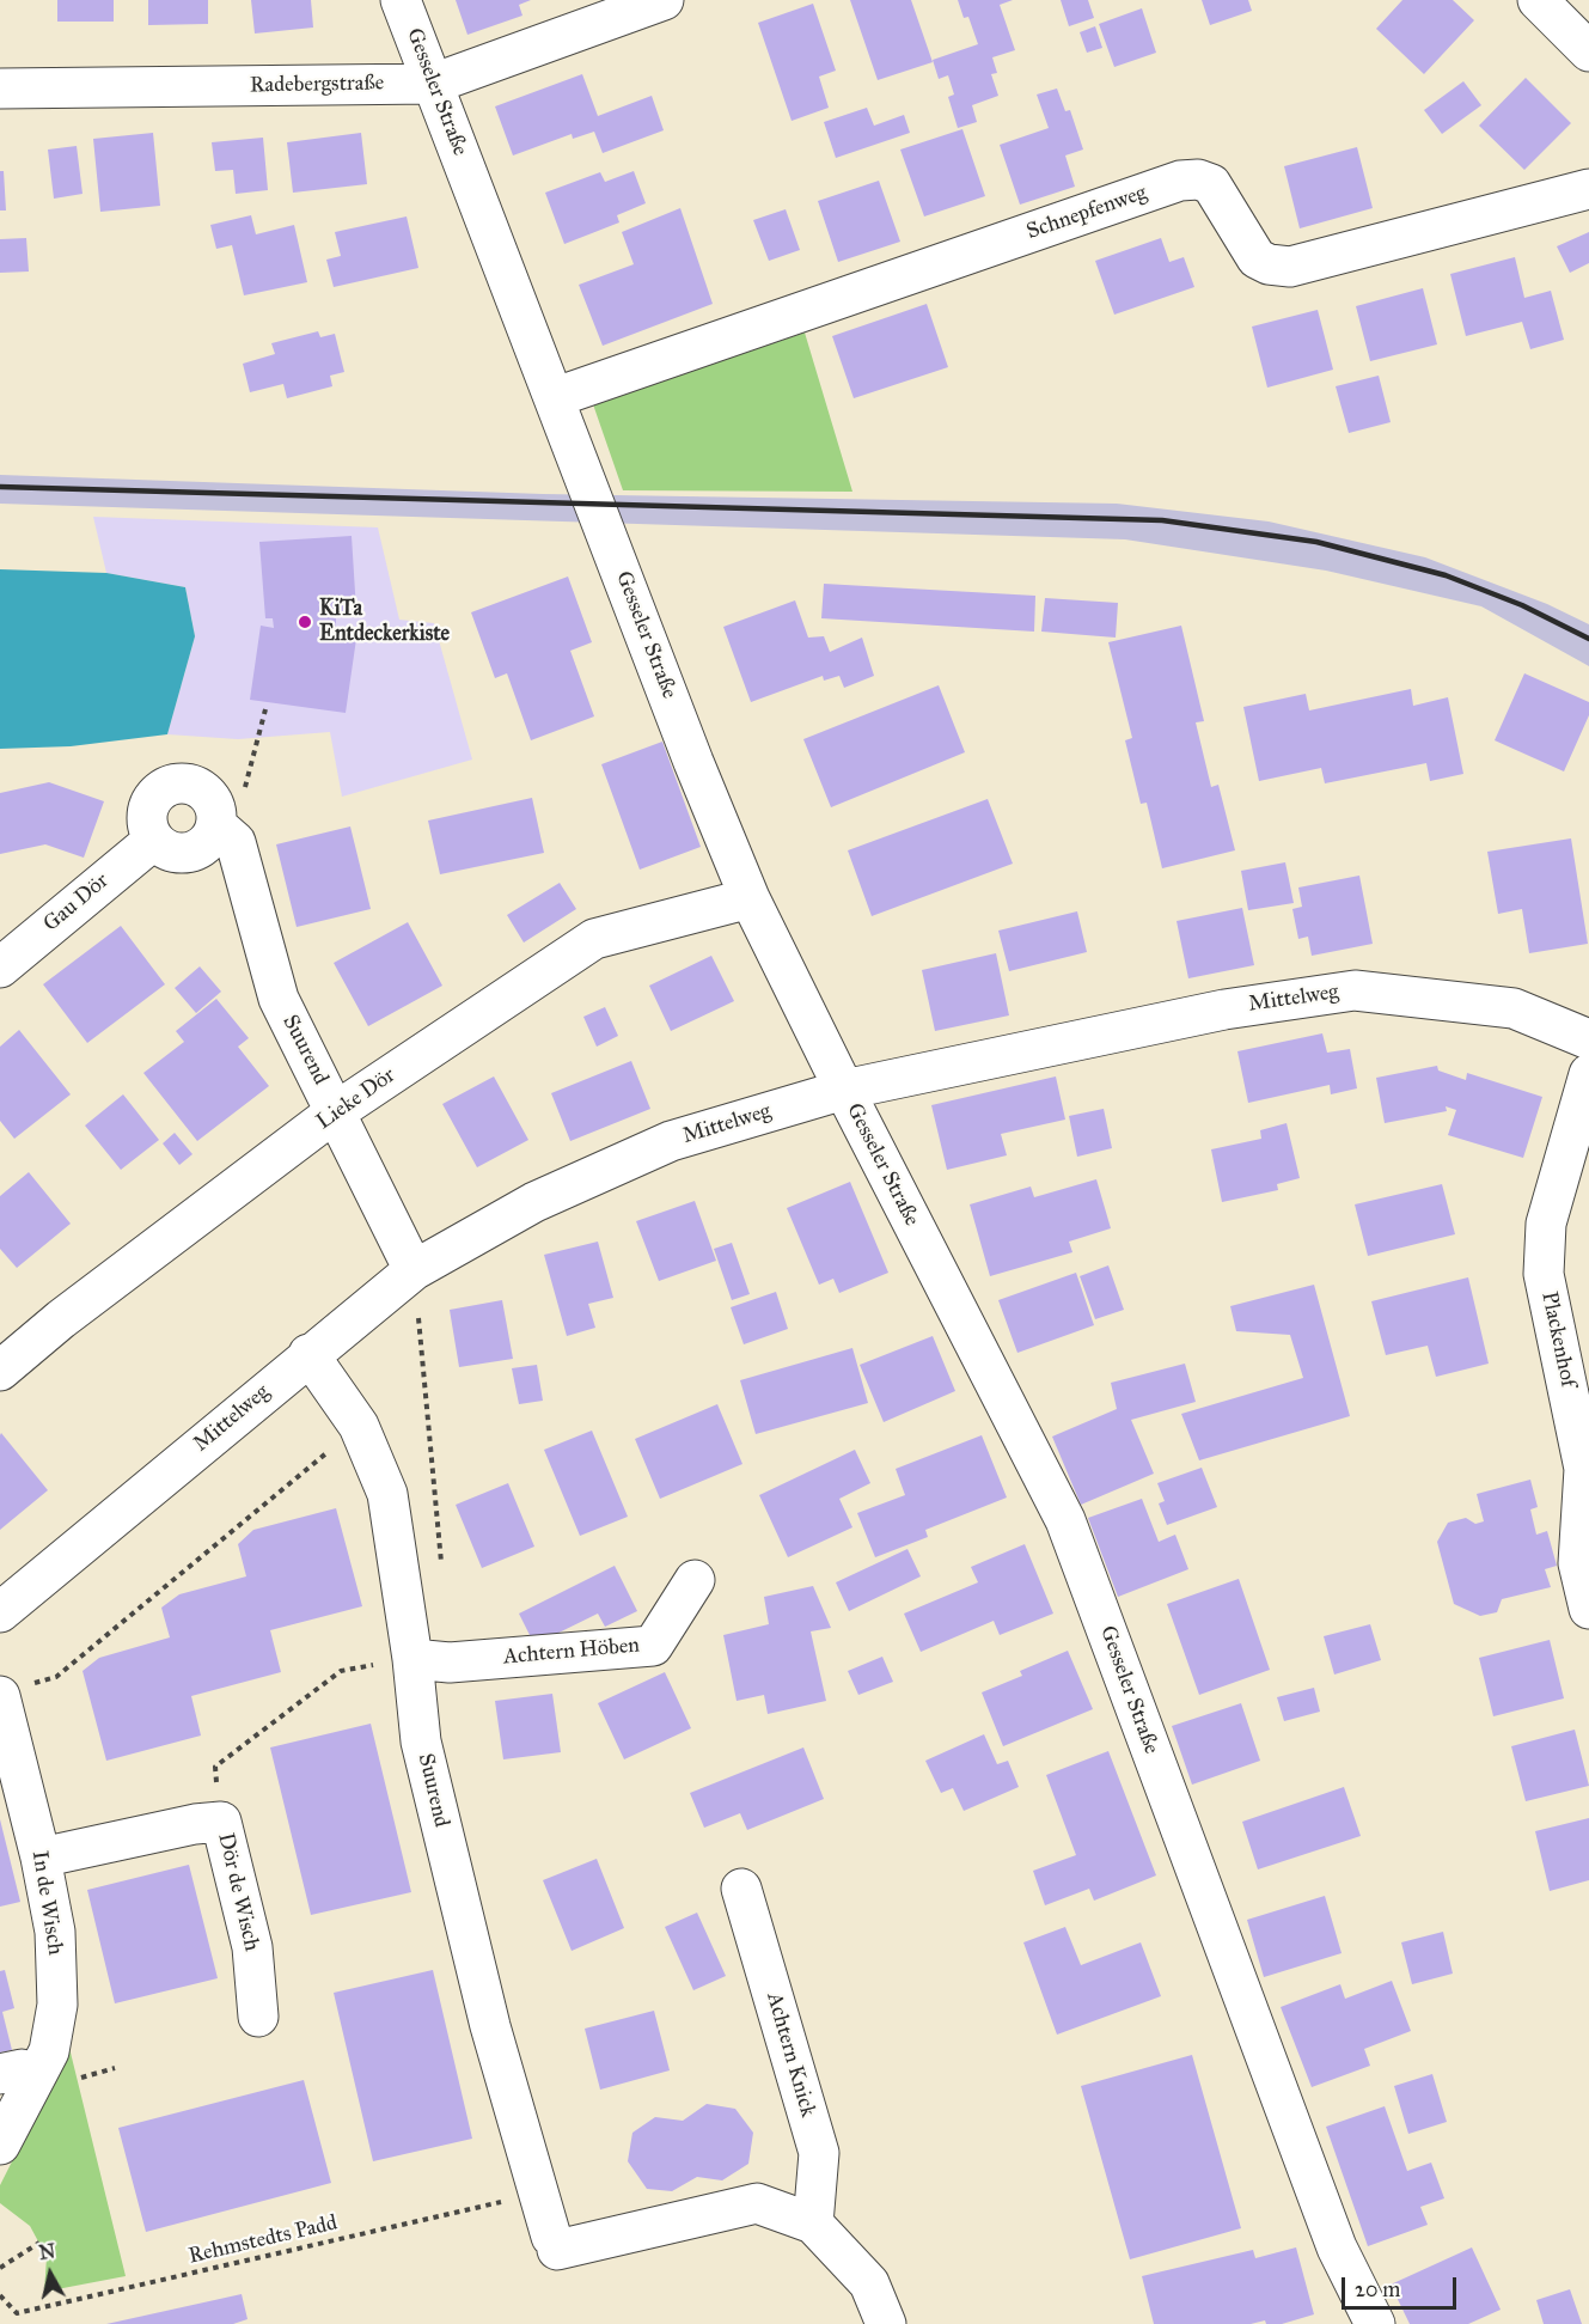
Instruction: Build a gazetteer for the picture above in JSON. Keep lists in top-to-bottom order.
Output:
{
  "streets": {
    "street": [
      "Radebergstraße",
      "Gesseler Straße",
      "Schnepfenweg",
      "Gau Dör",
      "Mittelweg",
      "Suurend",
      "Lieke Dör",
      "Plackenhof",
      "Achtern Höben",
      "Dör de Wisch",
      "In de Wisch",
      "Achtern Knick"
    ],
    "path": ["Rehmstedts Padd"]
  },
  "crossings": [
    ["Radebergstraße", "Gesseler Straße"],
    ["Gesseler Straße", "Schnepfenweg"],
    ["Gesseler Straße", "Mittelweg"],
    ["Gesseler Straße", "Lieke Dör"],
    ["Gau Dör", "Suurend"],
    ["Mittelweg", "Suurend"],
    ["Suurend", "Lieke Dör"],
    ["Suurend", "Achtern Höben"],
    ["Suurend", "Achtern Knick"],
    ["Suurend", "Rehmstedts Padd"],
    ["Dör de Wisch", "In de Wisch"]
  ],
  "places": ["KiTa Entdeckerkiste"],
  "scale_bar": "20 m",
  "north": "top"
}
